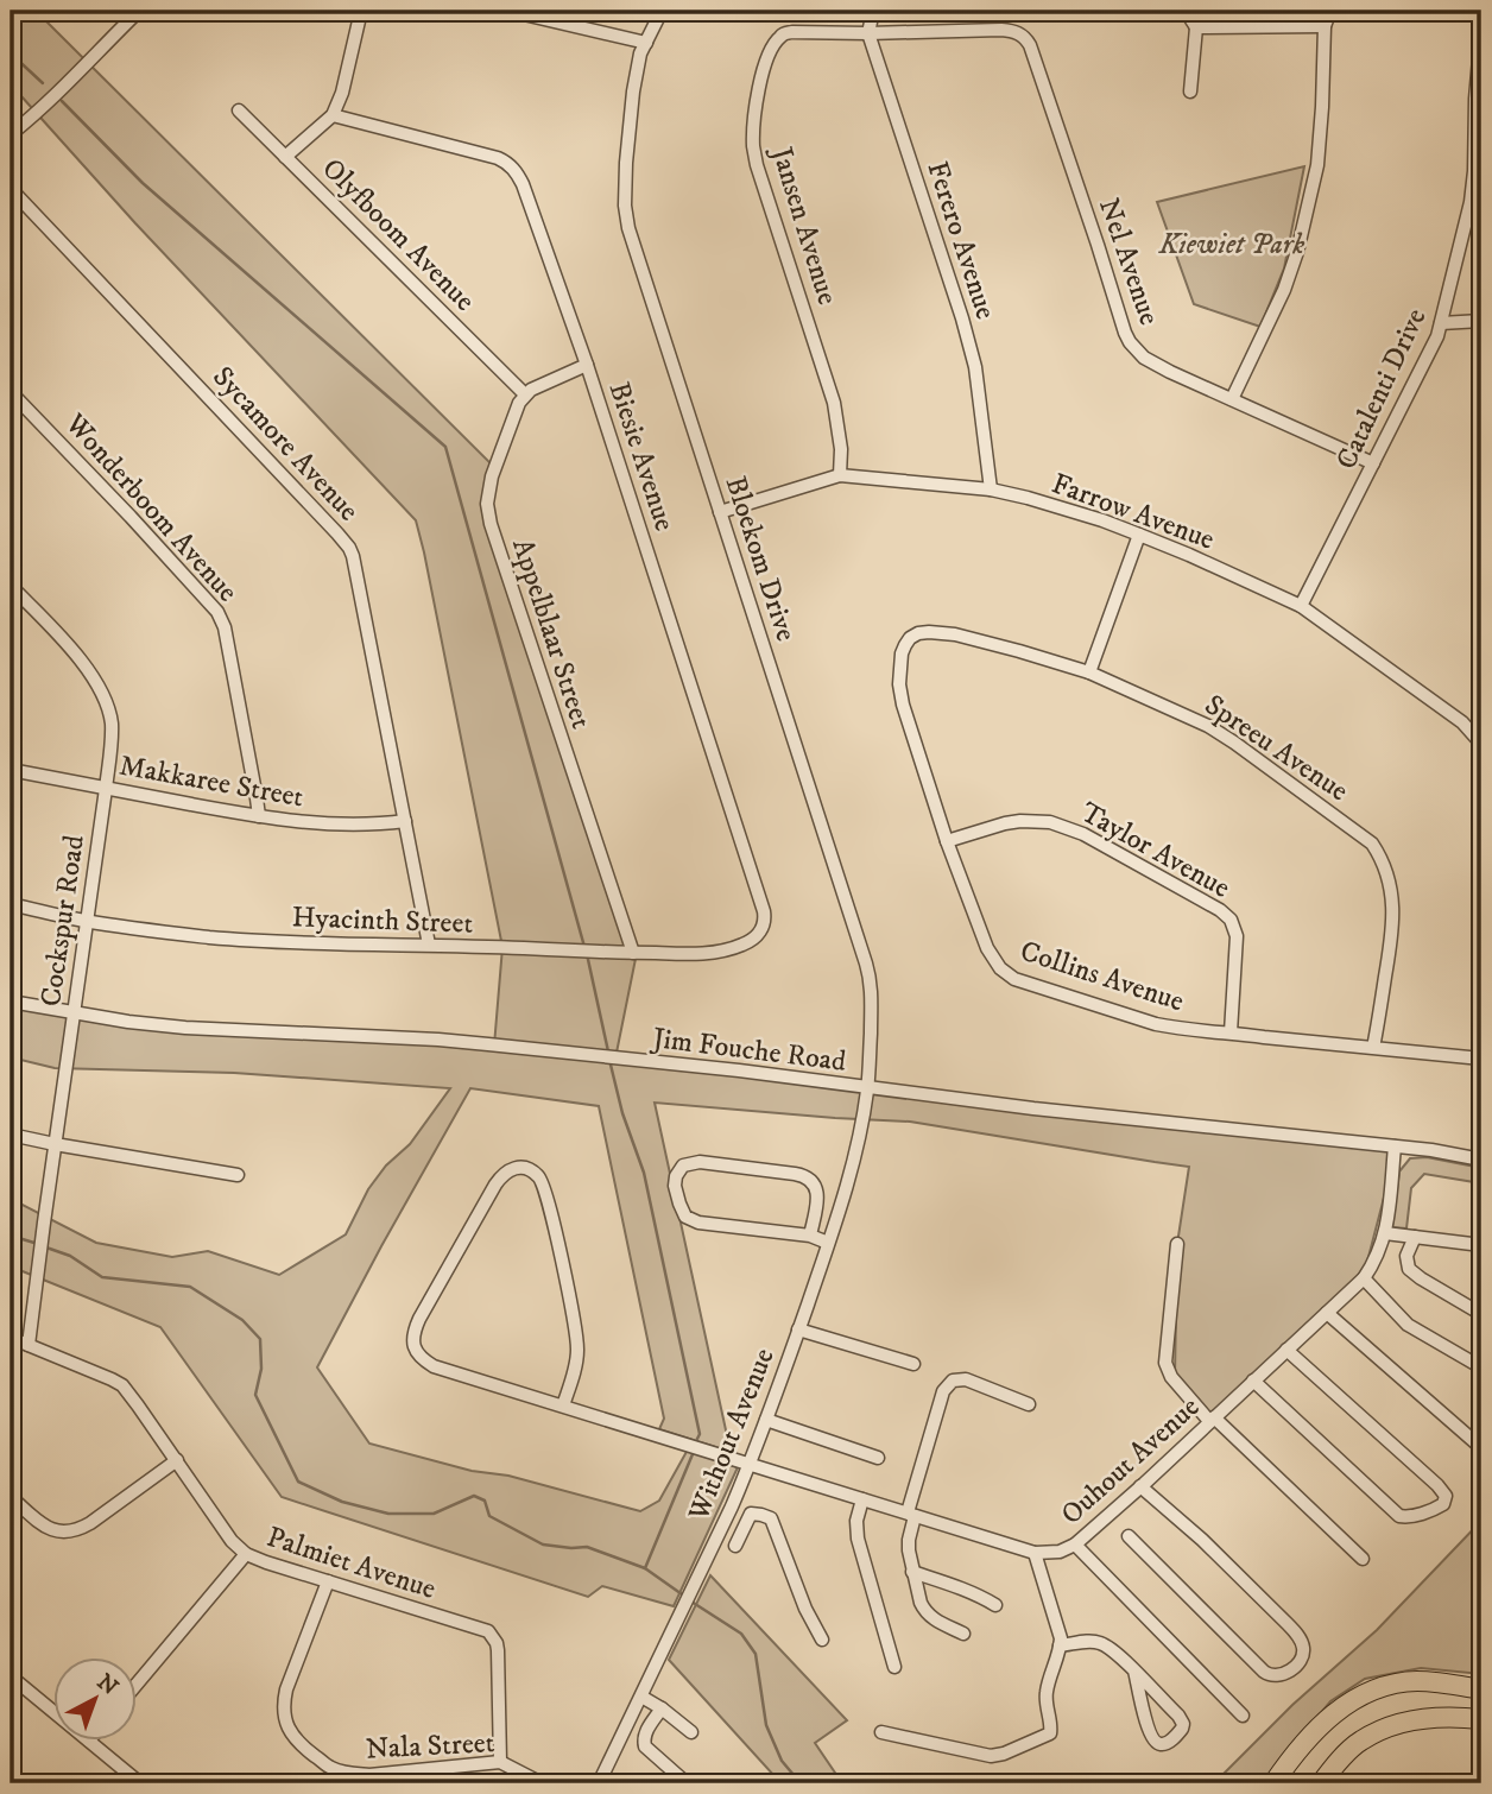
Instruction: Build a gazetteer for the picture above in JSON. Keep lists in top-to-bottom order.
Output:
{
  "streets": {
    "street": [
      "Jansen Avenue",
      "Olyfboom Avenue",
      "Ferero Avenue",
      "Nel Avenue",
      "Catalenti Drive",
      "Sycamore Avenue",
      "Biesie Avenue",
      "Wonderboom Avenue",
      "Farrow Avenue",
      "Bloekom Drive",
      "Appelblaar Street",
      "Spreeu Avenue",
      "Makkaree Street",
      "Taylor Avenue",
      "Hyacinth Street",
      "Cockspur Road",
      "Collins Avenue",
      "Jim Fouche Road",
      "Without Avenue",
      "Ouhout Avenue",
      "Palmiet Avenue",
      "Nala Street"
    ]
  },
  "crossings": [
    ["Jansen Avenue", "Ferero Avenue"],
    ["Jansen Avenue", "Nel Avenue"],
    ["Jansen Avenue", "Farrow Avenue"],
    ["Olyfboom Avenue", "Appelblaar Street"],
    ["Ferero Avenue", "Farrow Avenue"],
    ["Nel Avenue", "Catalenti Drive"],
    ["Catalenti Drive", "Farrow Avenue"],
    ["Sycamore Avenue", "Makkaree Street"],
    ["Sycamore Avenue", "Hyacinth Street"],
    ["Biesie Avenue", "Hyacinth Street"],
    ["Wonderboom Avenue", "Makkaree Street"],
    ["Farrow Avenue", "Bloekom Drive"],
    ["Bloekom Drive", "Jim Fouche Road"],
    ["Bloekom Drive", "Without Avenue"],
    ["Appelblaar Street", "Hyacinth Street"],
    ["Spreeu Avenue", "Collins Avenue"],
    ["Makkaree Street", "Cockspur Road"],
    ["Taylor Avenue", "Collins Avenue"],
    ["Hyacinth Street", "Cockspur Road"],
    ["Cockspur Road", "Jim Fouche Road"],
    ["Cockspur Road", "Palmiet Avenue"],
    ["Jim Fouche Road", "Without Avenue"],
    ["Jim Fouche Road", "Ouhout Avenue"],
    ["Without Avenue", "Ouhout Avenue"],
    ["Palmiet Avenue", "Nala Street"]
  ],
  "parks": ["Kiewiet Park"],
  "north": "top right"
}
